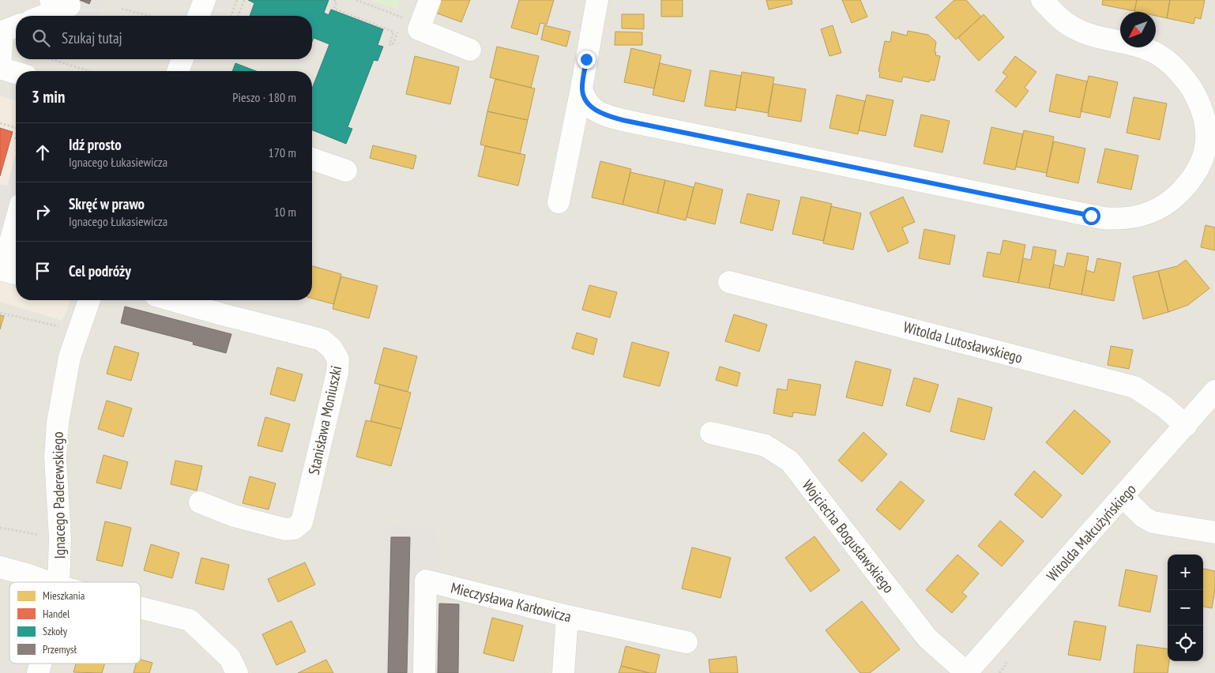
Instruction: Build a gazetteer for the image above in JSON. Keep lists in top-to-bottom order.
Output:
{
  "streets": {
    "street": [
      "Witolda Lutosławskiego",
      "Stanisława Moniuszki",
      "Ignacego Paderewskiego",
      "Witolda Małcużyńskiego",
      "Wojciecha Bogusławskiego",
      "Mieczysława Karłowicza"
    ]
  },
  "crossings": [
    ["Witolda Lutosławskiego", "Witolda Małcużyńskiego"],
    ["Witolda Małcużyńskiego", "Wojciecha Bogusławskiego"]
  ],
  "legend": [
    "Mieszkania",
    "Handel",
    "Szkoły",
    "Przemysł"
  ],
  "north": "bottom left",
  "page": {
    "search": "Szukaj tutaj",
    "heading": ["3 min", "Pieszo · 180 m"],
    "list": [
      ["Idź prosto", "Ignacego Łukasiewicza", "170 m"],
      ["Skręć w prawo", "Ignacego Łukasiewicza", "10 m"],
      "Cel podróży"
    ],
    "map_buttons": ["+", "−"]
  }
}
